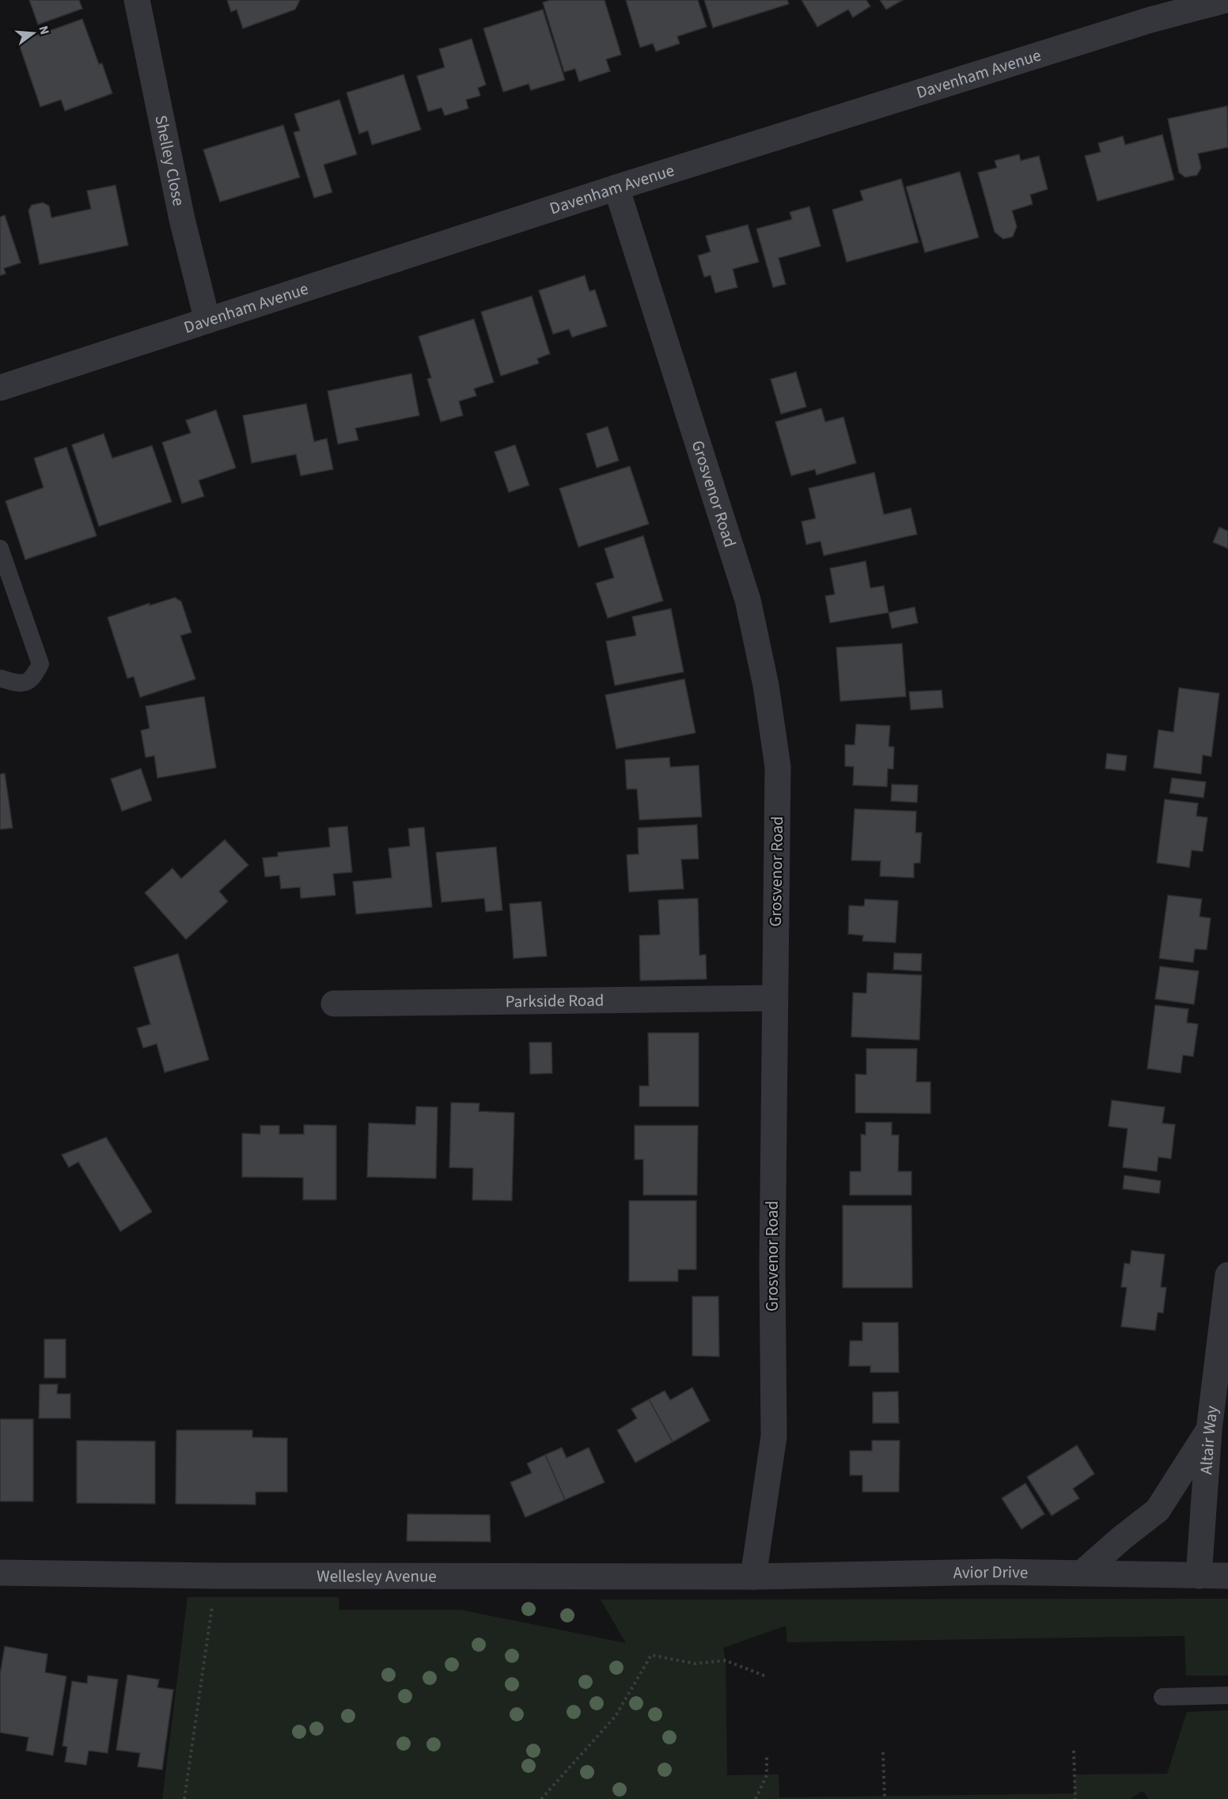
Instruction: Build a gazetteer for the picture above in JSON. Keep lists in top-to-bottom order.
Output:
{
  "streets": {
    "street": [
      "Davenham Avenue",
      "Shelley Close",
      "Grosvenor Road",
      "Parkside Road",
      "Altair Way",
      "Avior Drive",
      "Wellesley Avenue"
    ]
  },
  "crossings": [
    ["Davenham Avenue", "Shelley Close"],
    ["Davenham Avenue", "Grosvenor Road"],
    ["Grosvenor Road", "Parkside Road"],
    ["Grosvenor Road", "Avior Drive"],
    ["Grosvenor Road", "Wellesley Avenue"],
    ["Altair Way", "Avior Drive"],
    ["Avior Drive", "Wellesley Avenue"]
  ],
  "north": "right"
}
